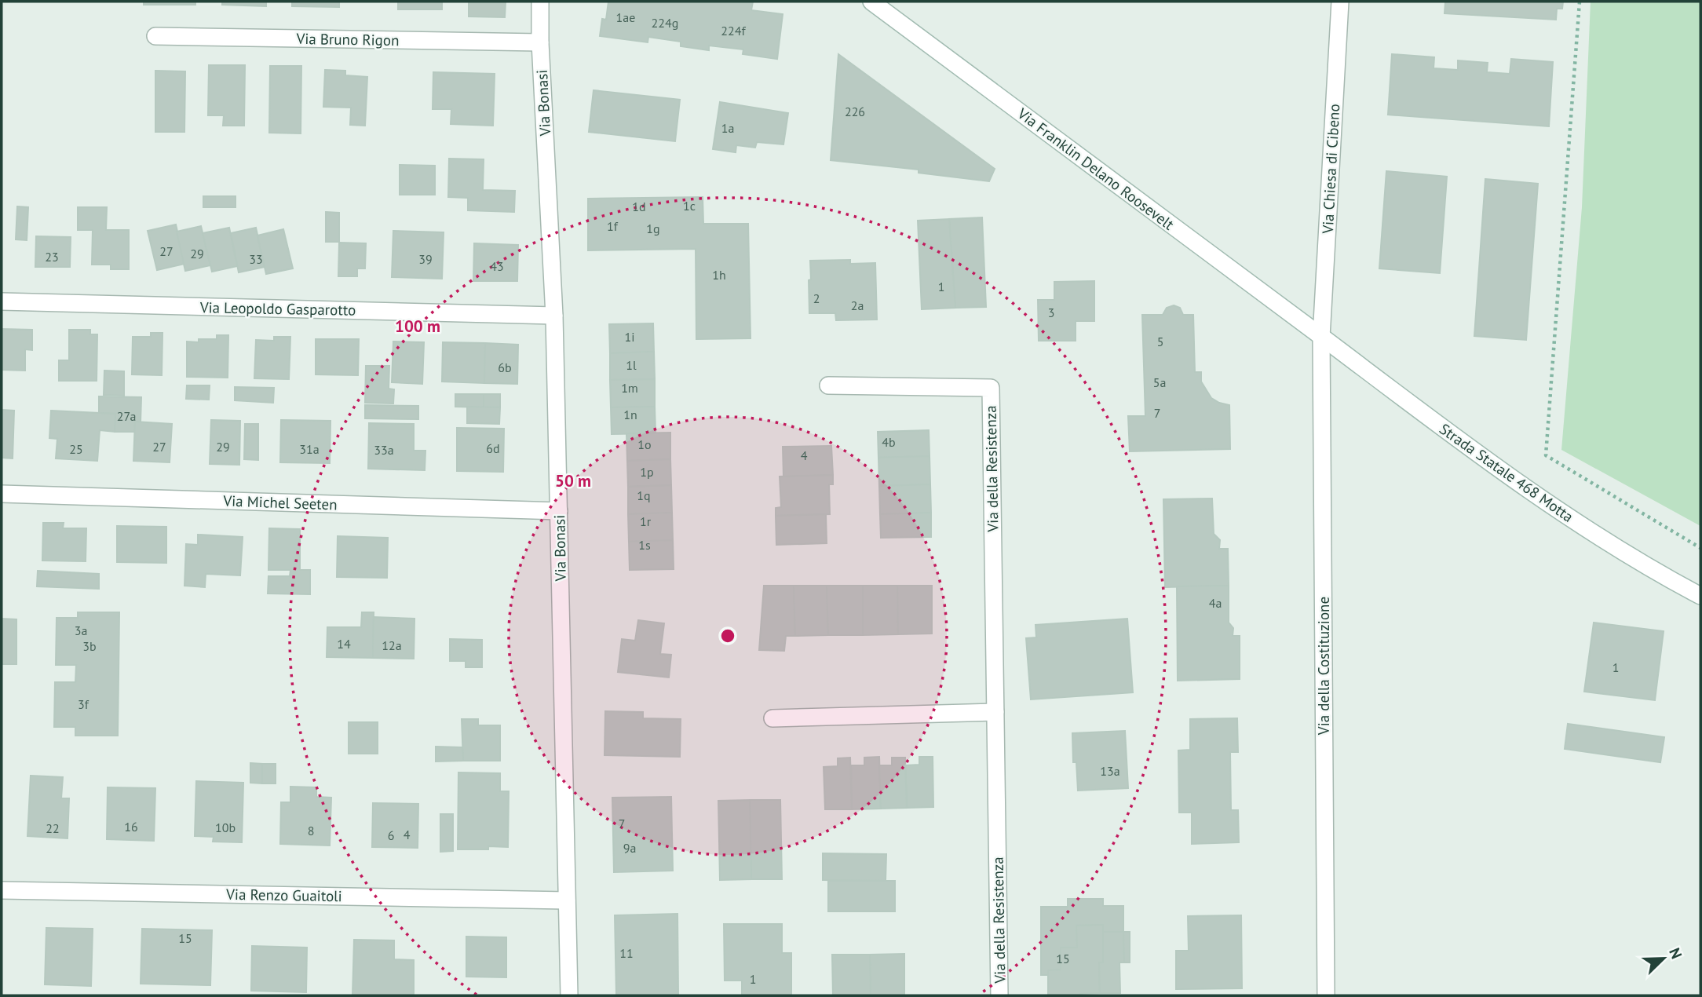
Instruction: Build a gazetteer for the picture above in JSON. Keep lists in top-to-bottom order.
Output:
{
  "streets": {
    "street": [
      "Via Bruno Rigon",
      "Via Bonasi",
      "Via Franklin Delano Roosevelt",
      "Via Chiesa di Cibeno",
      "Via Leopoldo Gasparotto",
      "Via della Resistenza",
      "Strada Statale 468 Motta",
      "Via Michel Seeten",
      "Via della Costituzione",
      "Via Renzo Guaitoli"
    ]
  },
  "crossings": [
    ["Via Bruno Rigon", "Via Bonasi"],
    ["Via Bonasi", "Via Leopoldo Gasparotto"],
    ["Via Bonasi", "Via Michel Seeten"],
    ["Via Bonasi", "Via Renzo Guaitoli"],
    ["Via Franklin Delano Roosevelt", "Via Chiesa di Cibeno"],
    ["Via Franklin Delano Roosevelt", "Strada Statale 468 Motta"],
    ["Via Franklin Delano Roosevelt", "Via della Costituzione"],
    ["Via Chiesa di Cibeno", "Strada Statale 468 Motta"],
    ["Via Chiesa di Cibeno", "Via della Costituzione"],
    ["Strada Statale 468 Motta", "Via della Costituzione"]
  ],
  "house_numbers": [
    "1ae",
    "224g",
    "224f",
    "226",
    "1a",
    "1c",
    "1d",
    "1f",
    "1g",
    "27",
    "29",
    "23",
    "33",
    "39",
    "43",
    "1h",
    "1",
    "2",
    "2a",
    "3",
    "1i",
    "5",
    "1l",
    "6b",
    "5a",
    "1m",
    "7",
    "1n",
    "27a",
    "4b",
    "1o",
    "27",
    "29",
    "6d",
    "25",
    "31a",
    "33a",
    "4",
    "1p",
    "1q",
    "1r",
    "1s",
    "4a",
    "3a",
    "14",
    "12a",
    "3b",
    "1",
    "3f",
    "13a",
    "7",
    "16",
    "10b",
    "22",
    "8",
    "4",
    "6",
    "9a",
    "15",
    "11",
    "15",
    "1"
  ],
  "north": "top right",
  "rings": ["100 m", "50 m"]
}
